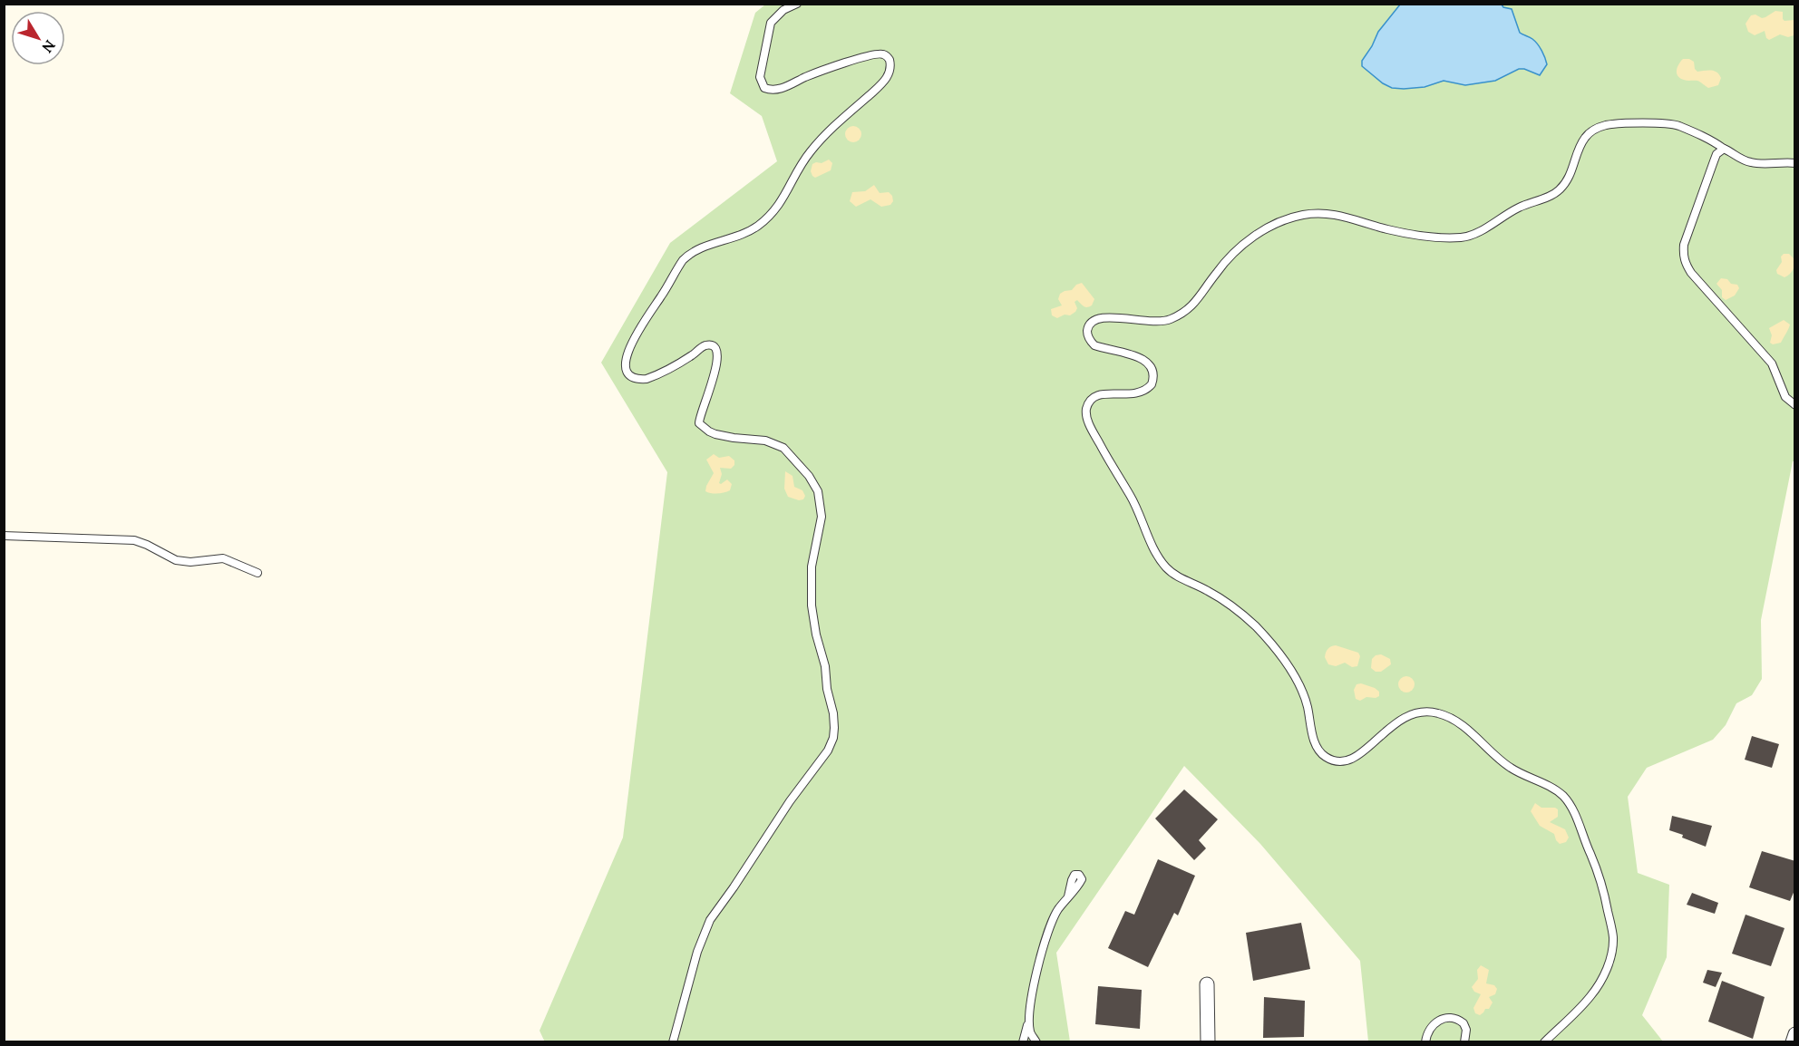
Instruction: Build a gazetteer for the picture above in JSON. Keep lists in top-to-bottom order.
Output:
{
  "north": "bottom right"
}
